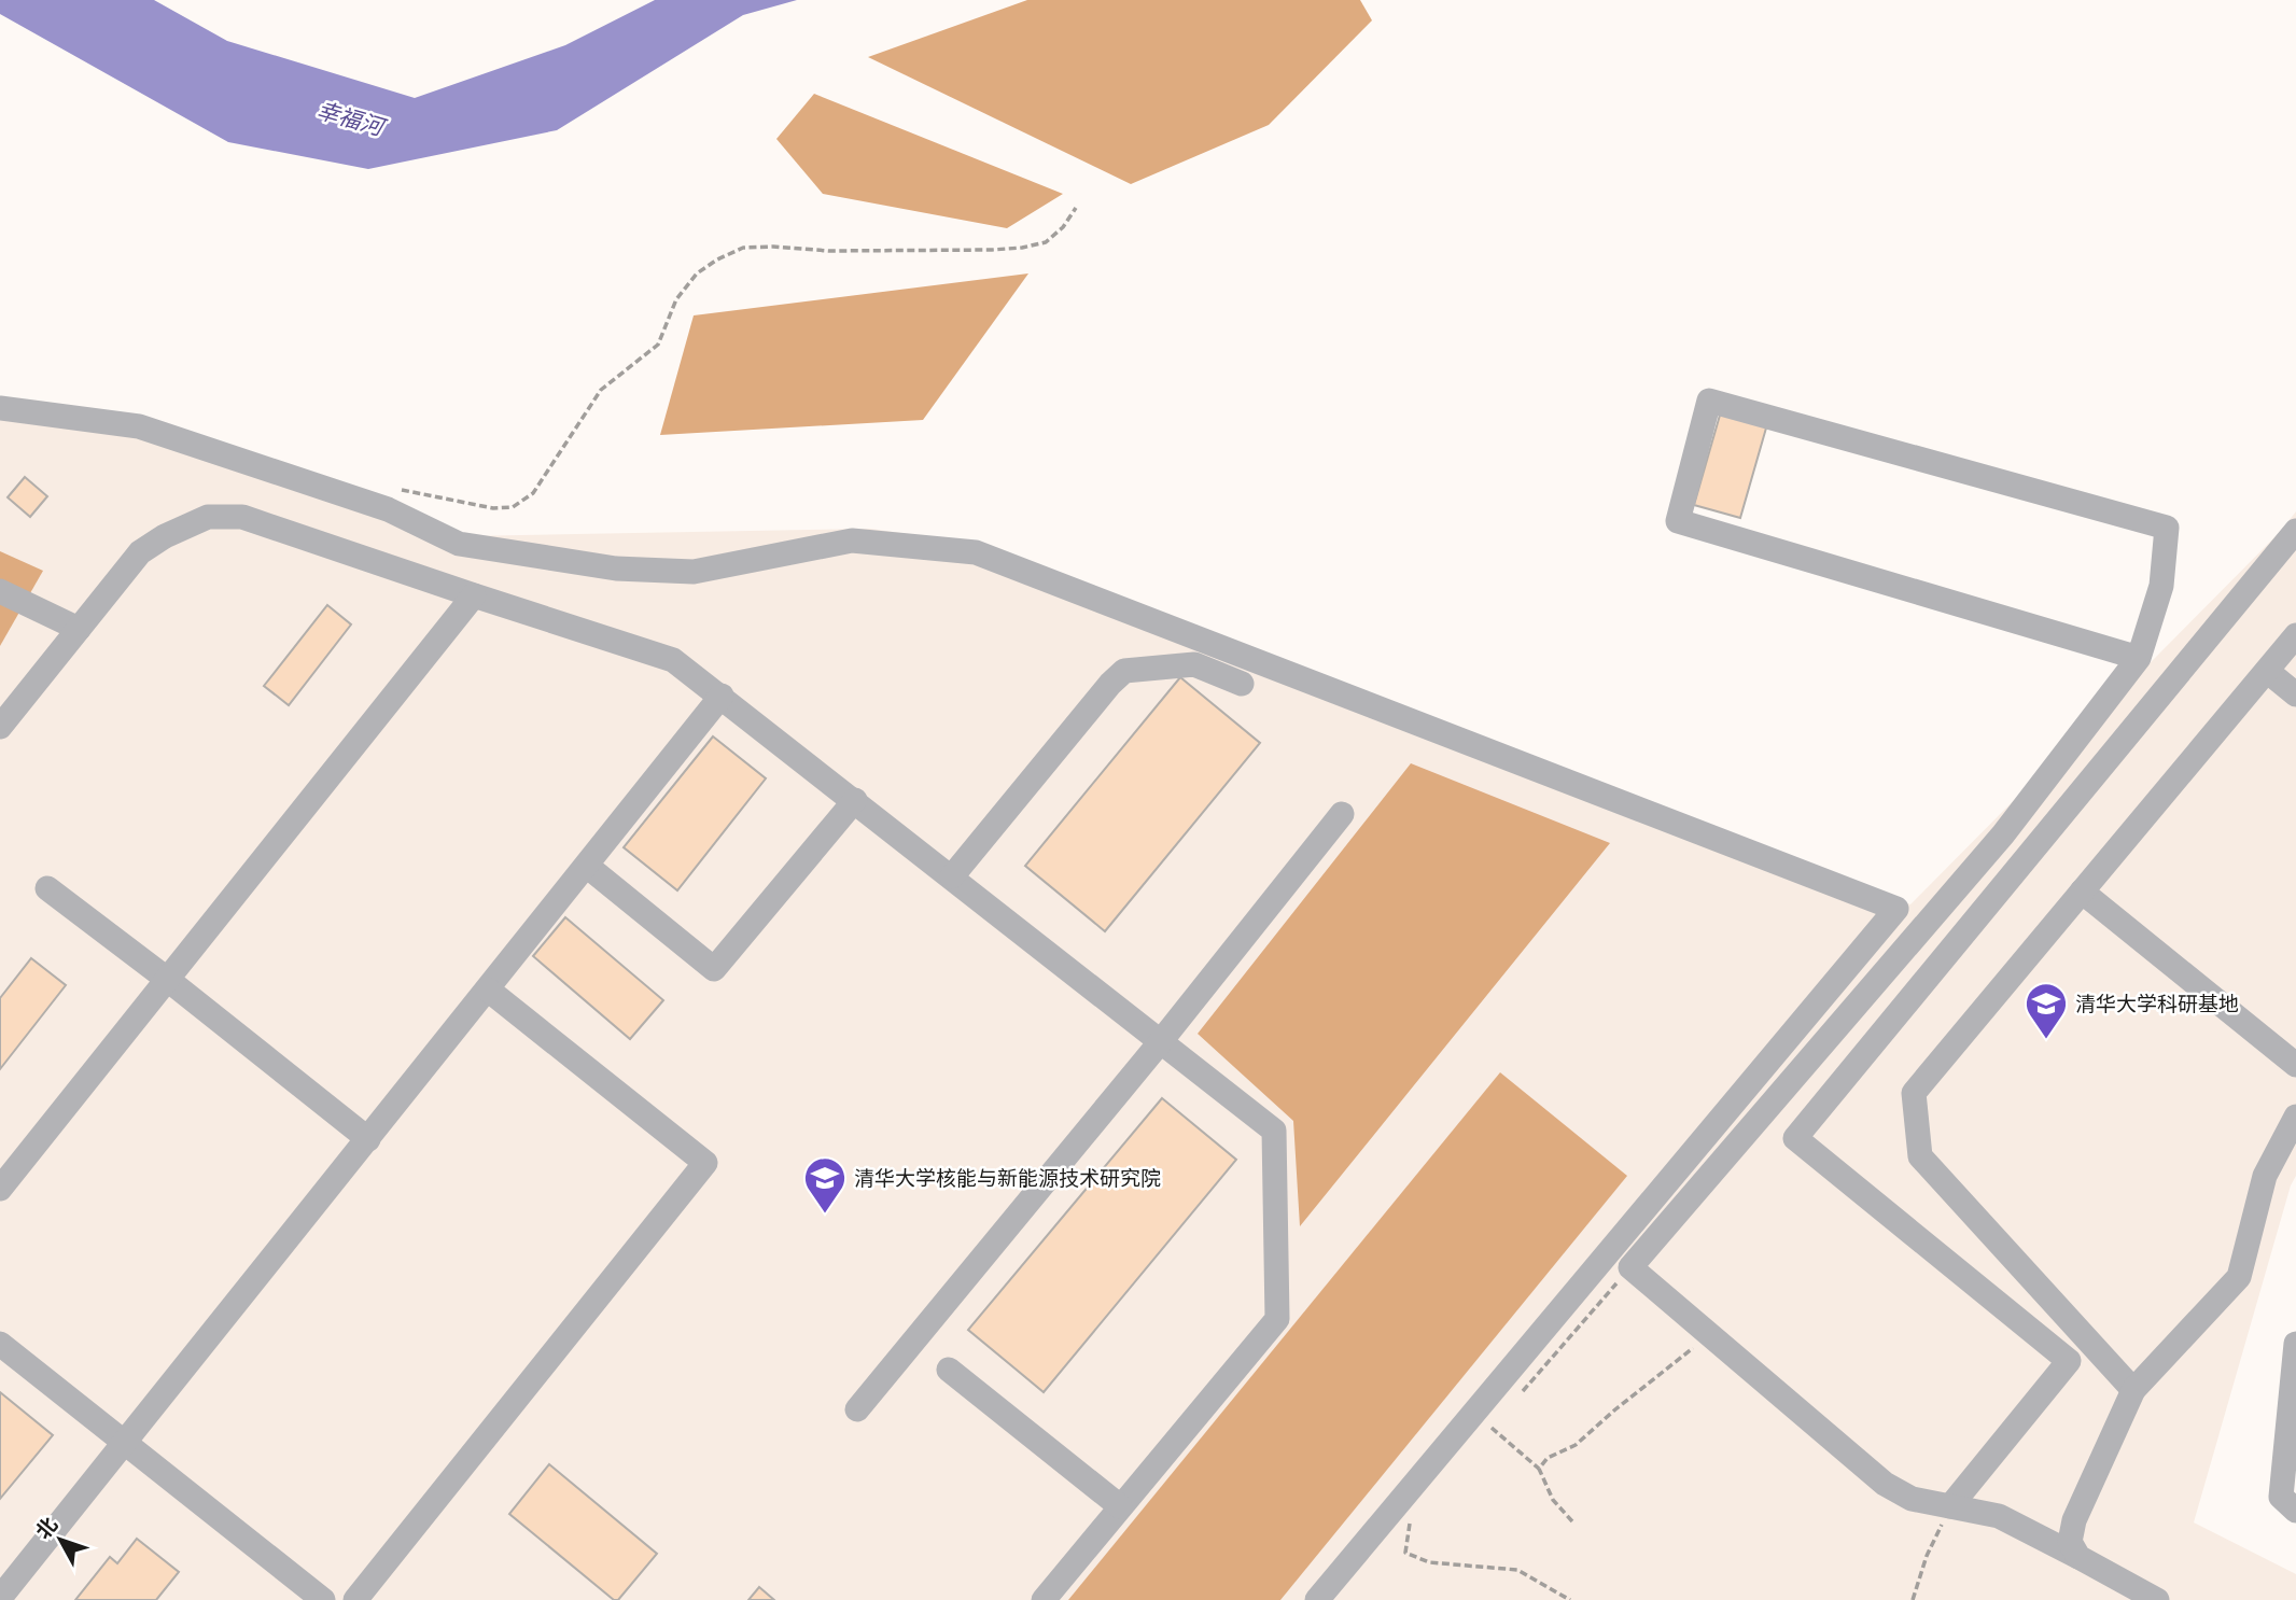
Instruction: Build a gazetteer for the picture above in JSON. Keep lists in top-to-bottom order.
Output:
{
  "water": ["幸福河"],
  "places": {
    "school or university": ["清华大学科研基地", "清华大学核能与新能源技术研究院"]
  },
  "north": "top left"
}
